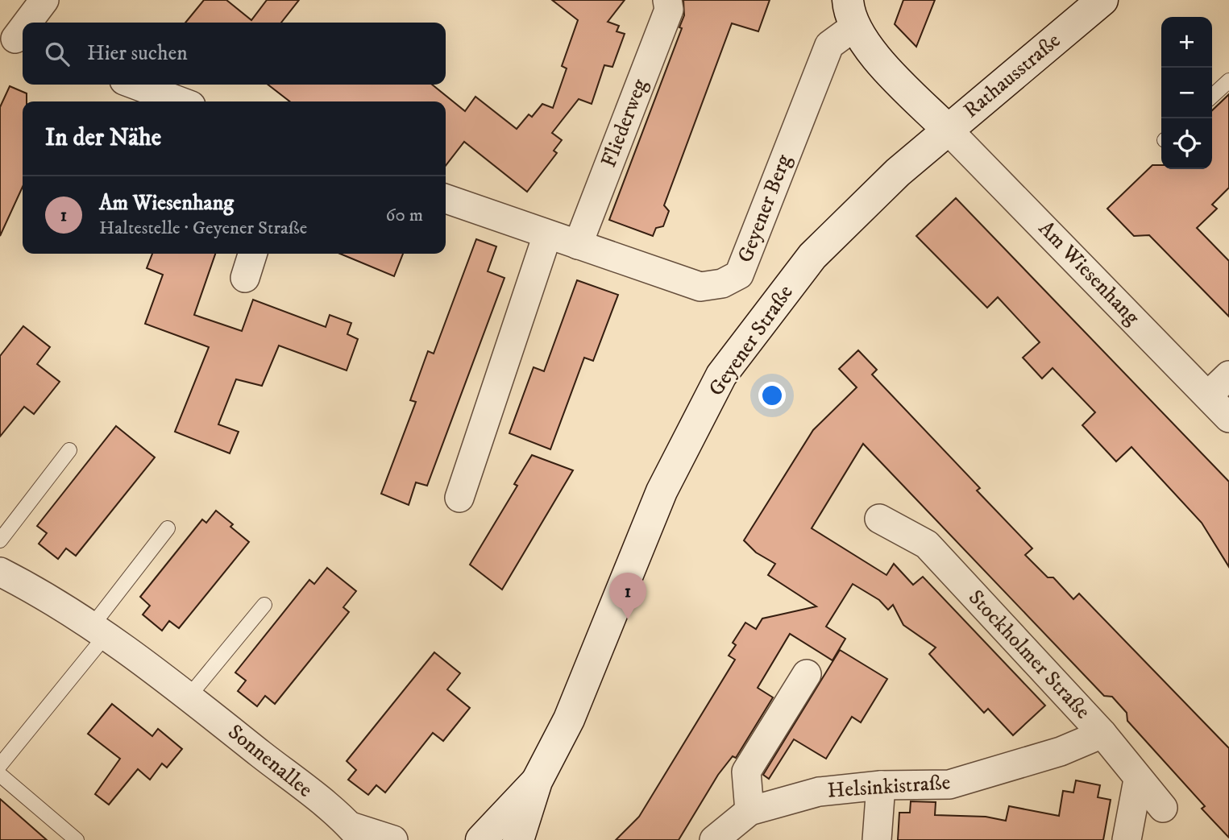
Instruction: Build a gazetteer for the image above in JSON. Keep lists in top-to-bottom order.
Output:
{
  "streets": {
    "street": [
      "Rathausstraße",
      "Fliederweg",
      "Geyener Berg",
      "Am Wiesenhang",
      "Geyener Straße",
      "Stockholmer Straße",
      "Sonnenallee",
      "Helsinkistraße"
    ]
  },
  "crossings": [
    ["Rathausstraße", "Am Wiesenhang"],
    ["Rathausstraße", "Geyener Straße"],
    ["Fliederweg", "Geyener Berg"],
    ["Am Wiesenhang", "Geyener Straße"],
    ["Stockholmer Straße", "Helsinkistraße"]
  ],
  "page": {
    "map_buttons": ["+", "−"],
    "search": "Hier suchen",
    "heading": "In der Nähe",
    "list": [
      {
        "mark": "1",
        "name": "Am Wiesenhang",
        "note": "Haltestelle · Geyener Straße",
        "value": "60 m"
      }
    ],
    "pins": "1"
  }
}
